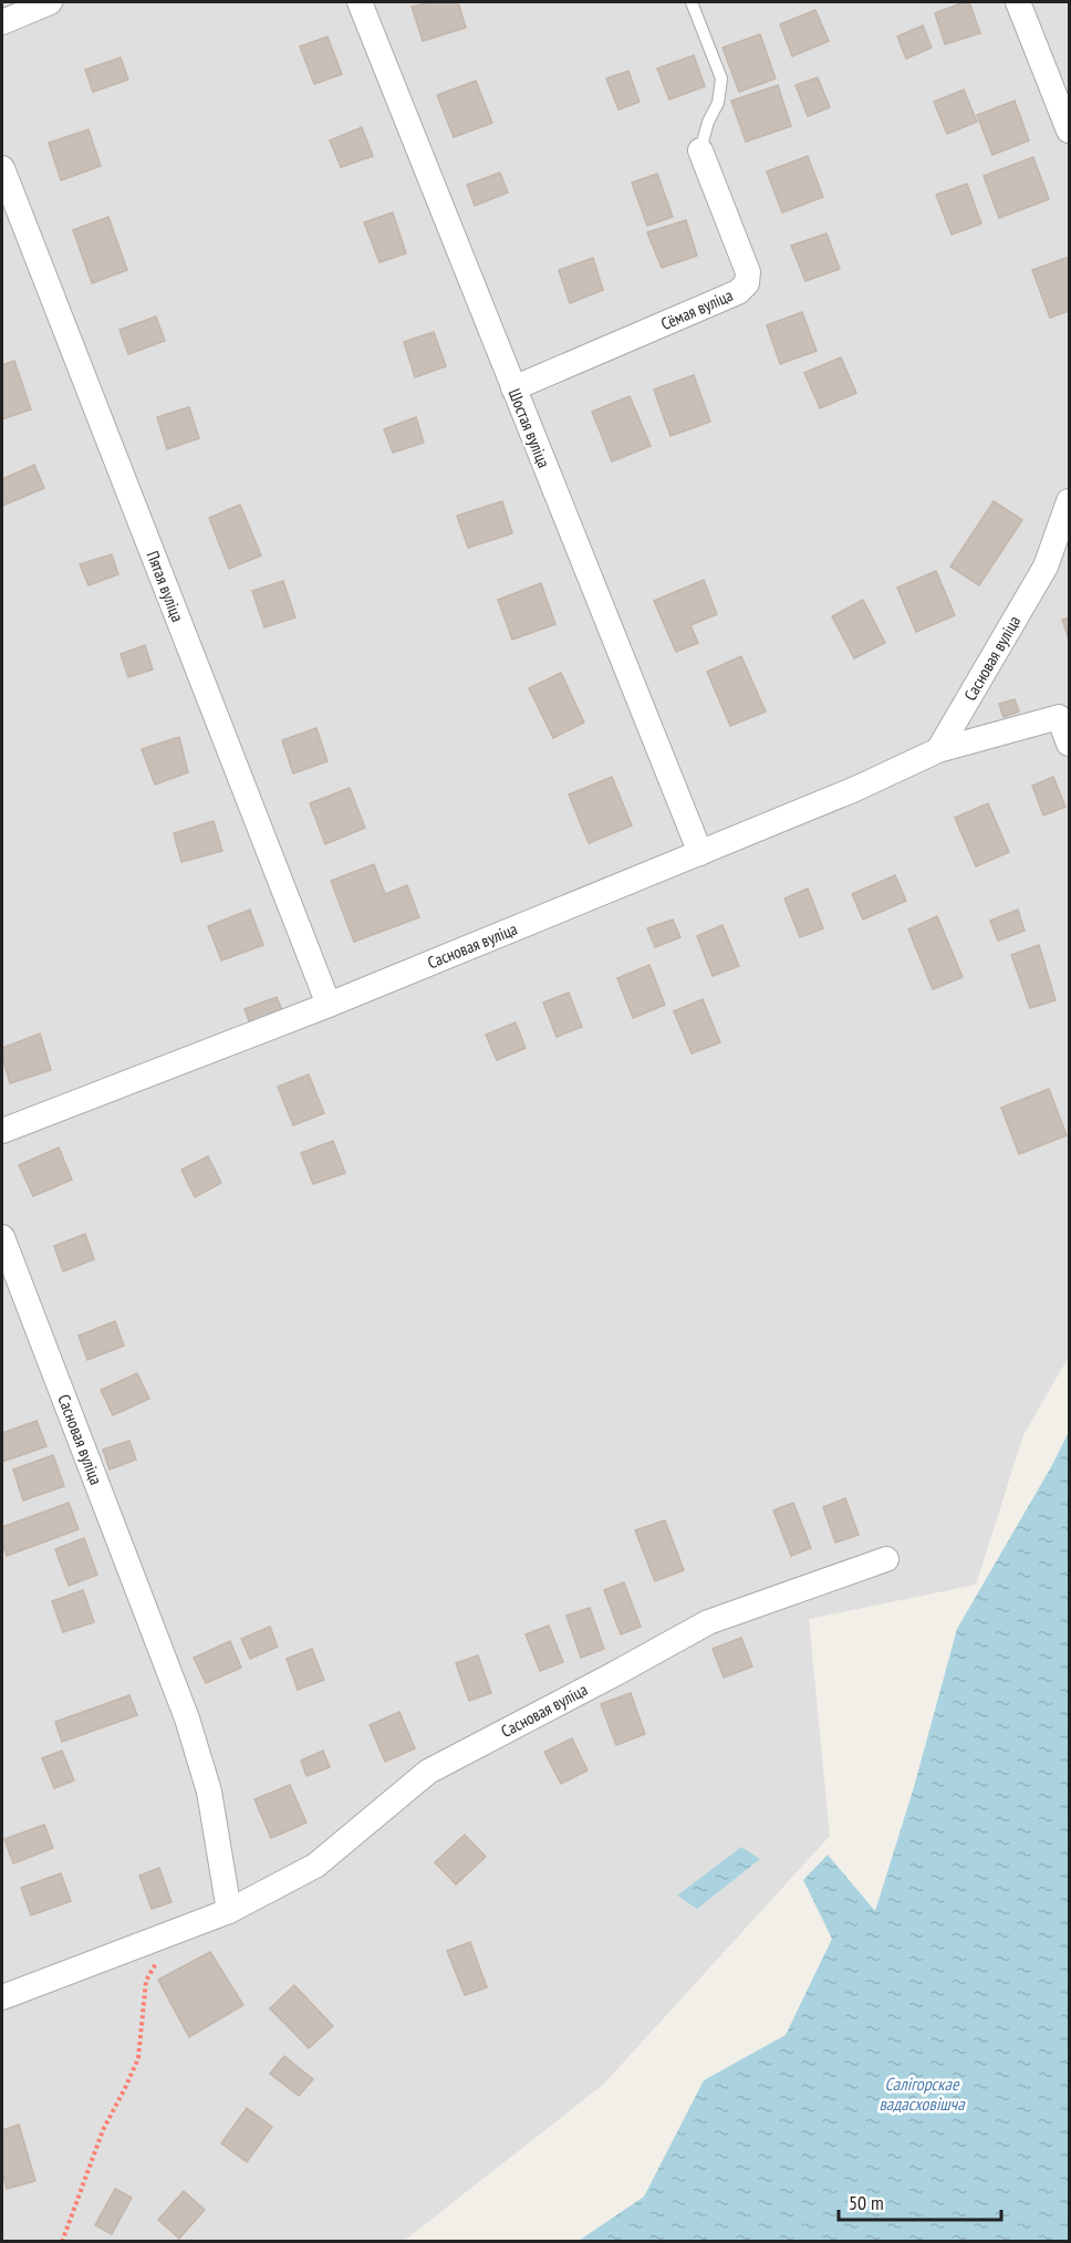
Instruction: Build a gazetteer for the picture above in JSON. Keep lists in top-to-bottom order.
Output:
{
  "streets": {
    "street": [
      "Сёмая вуліца",
      "Шостая вуліца",
      "Пятая вуліца",
      "Сасновая вуліца"
    ]
  },
  "crossings": [
    ["Сёмая вуліца", "Шостая вуліца"],
    ["Шостая вуліца", "Сасновая вуліца"],
    ["Пятая вуліца", "Сасновая вуліца"]
  ],
  "water": ["Салігорскае вадасховішча"],
  "scale_bar": "50 m"
}
